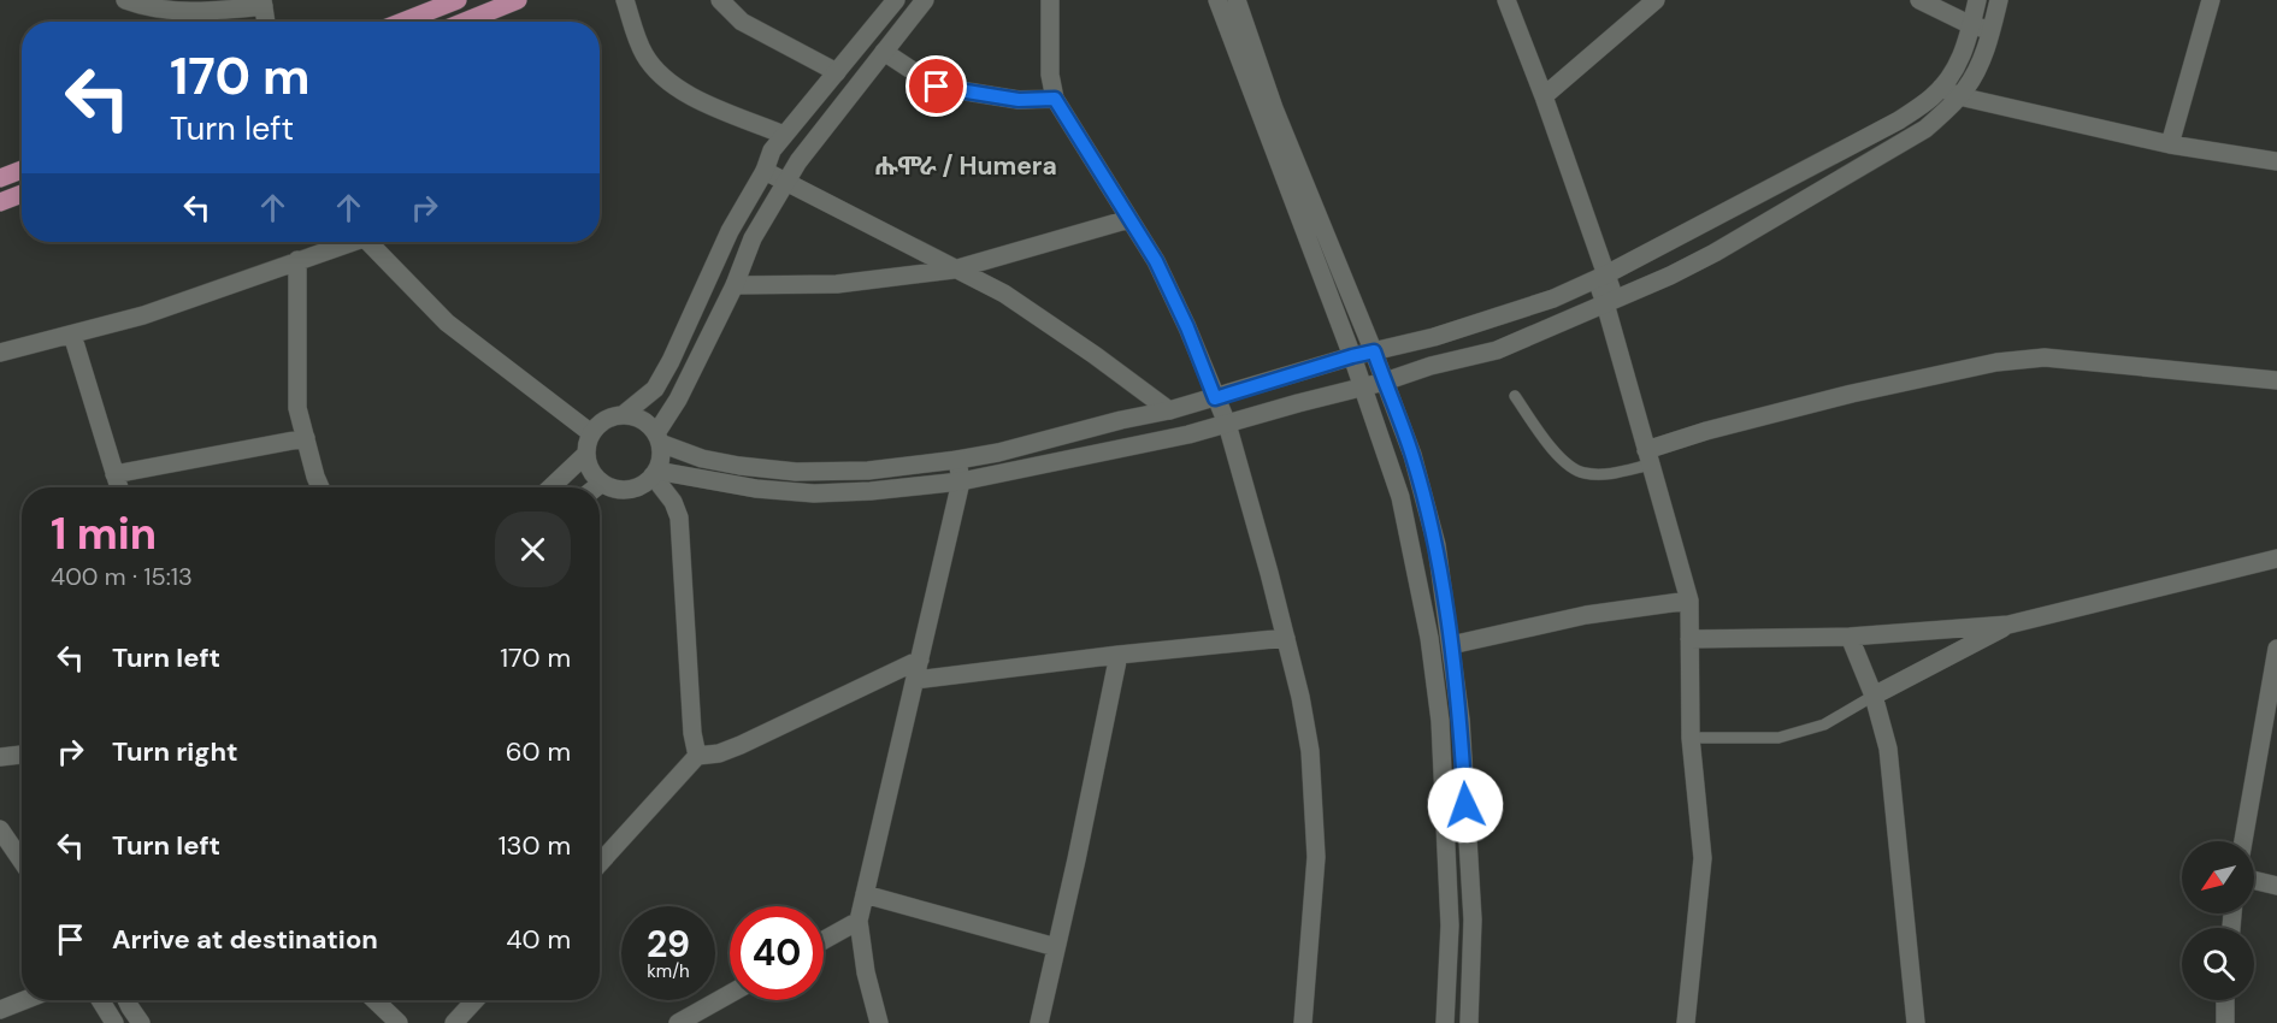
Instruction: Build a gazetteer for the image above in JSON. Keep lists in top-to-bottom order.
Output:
{
  "districts": ["ሑሞራ / Humera"],
  "north": "bottom left",
  "page": {
    "turn": ["170 m", "Turn left"],
    "heading": ["1 min", "400 m · 15:13"],
    "list": [
      {
        "name": "Turn left",
        "value": "170 m"
      },
      {
        "name": "Turn right",
        "value": "60 m"
      },
      {
        "name": "Turn left",
        "value": "130 m"
      },
      {
        "name": "Arrive at destination",
        "value": "40 m"
      }
    ],
    "speed": "29 km/h",
    "limit": "40"
  }
}
